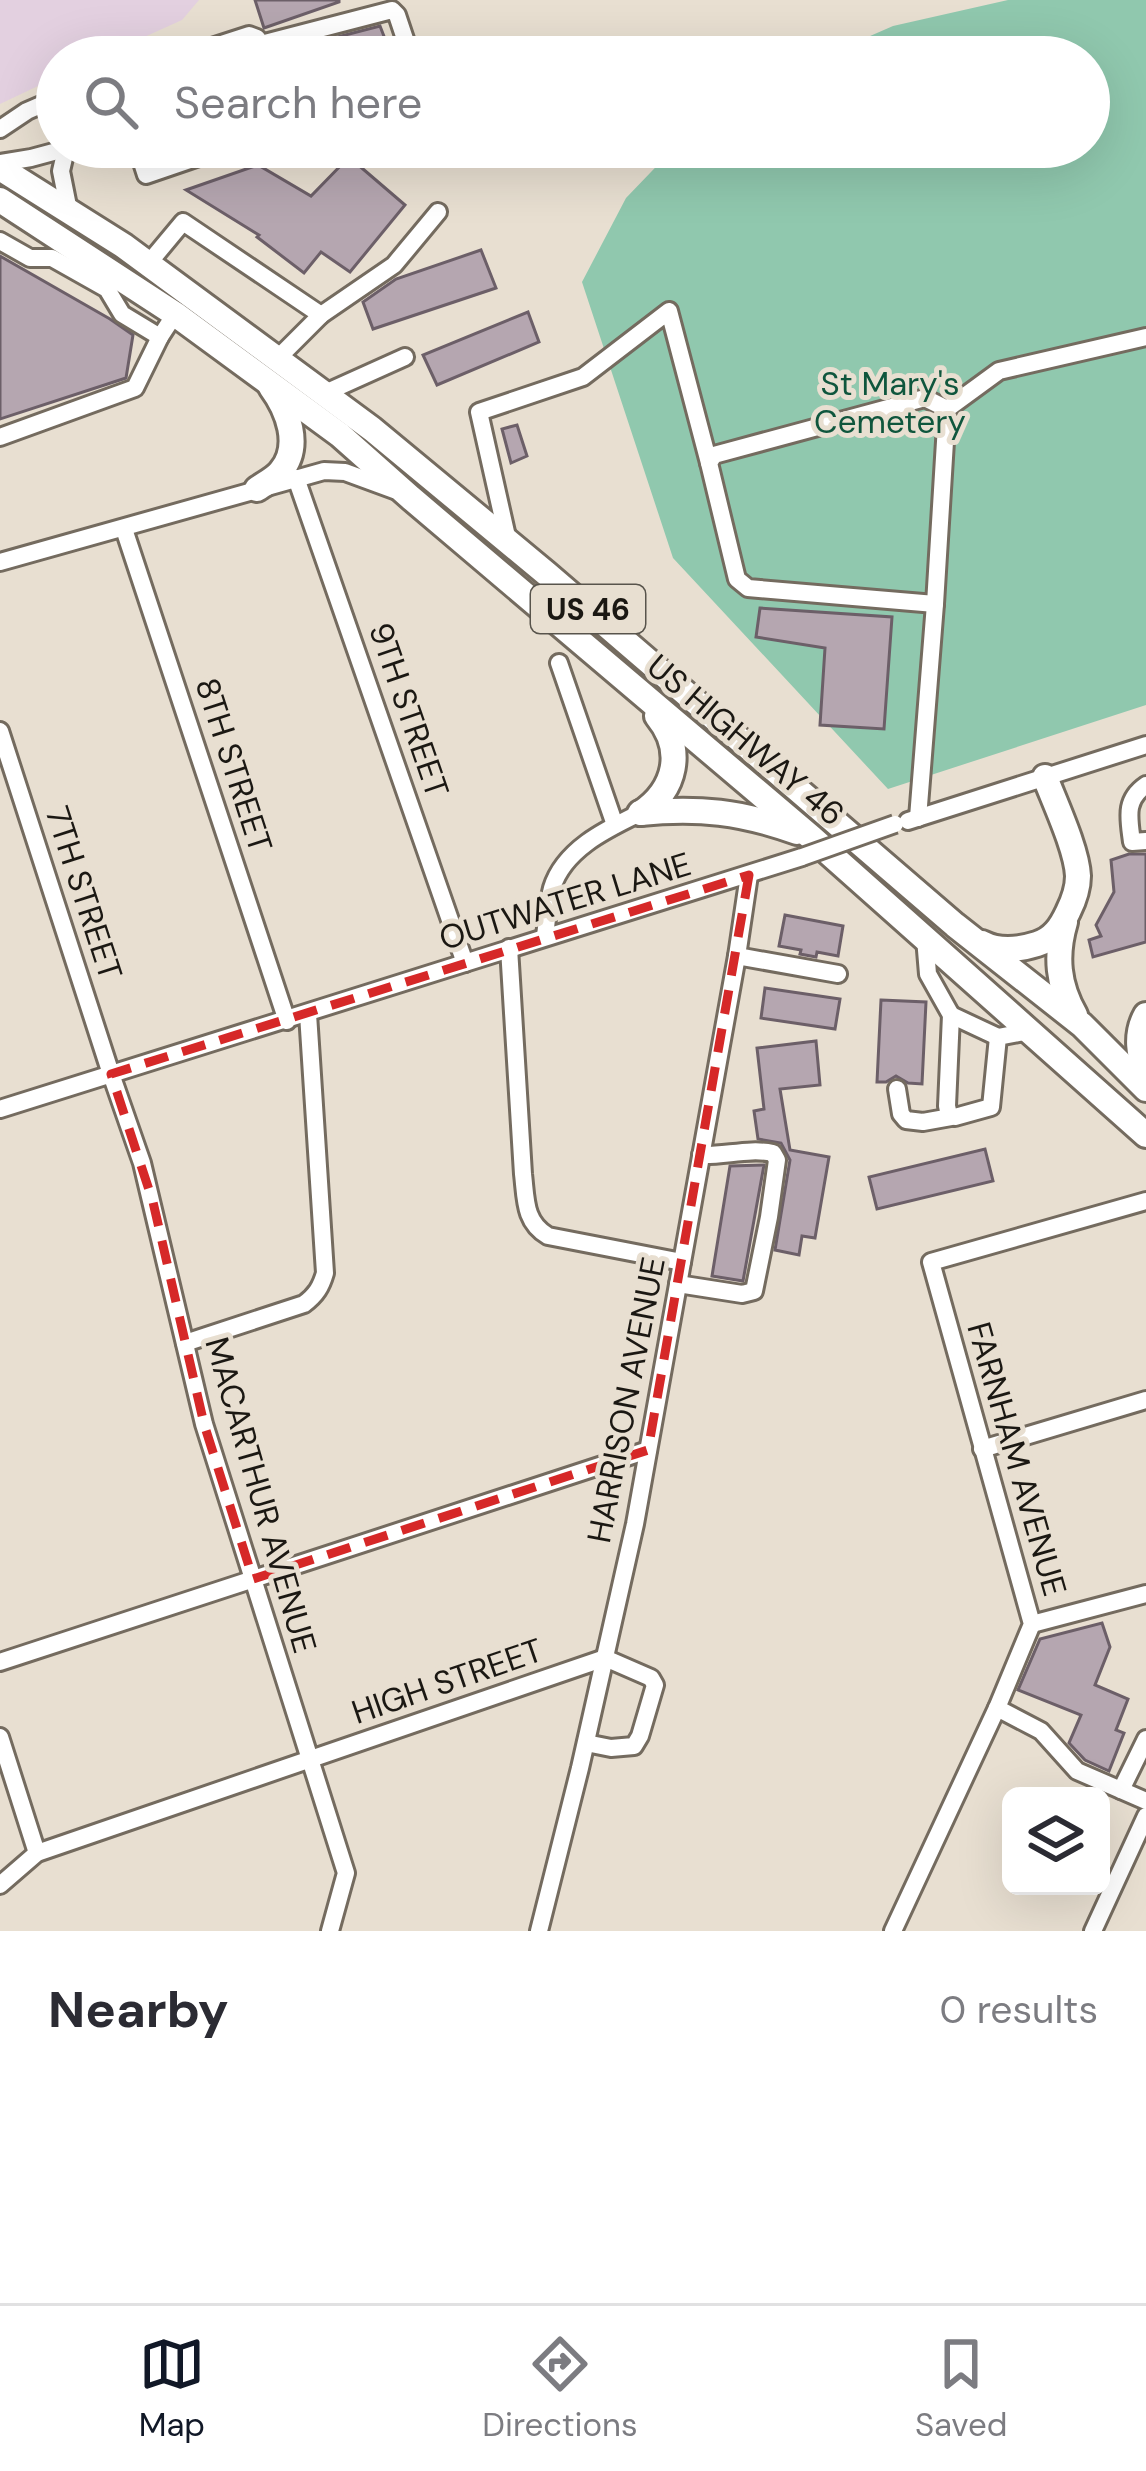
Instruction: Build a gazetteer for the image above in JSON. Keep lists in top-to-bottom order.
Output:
{
  "streets": {
    "highway": ["US 46", "US HIGHWAY 46"],
    "street": [
      "9TH STREET",
      "8TH STREET",
      "7TH STREET",
      "OUTWATER LANE",
      "HARRISON AVENUE",
      "FARNHAM AVENUE",
      "MACARTHUR AVENUE",
      "HIGH STREET"
    ]
  },
  "crossings": [
    ["9TH STREET", "OUTWATER LANE"],
    ["US HIGHWAY 46", "OUTWATER LANE"],
    ["8TH STREET", "OUTWATER LANE"],
    ["7TH STREET", "OUTWATER LANE"],
    ["7TH STREET", "MACARTHUR AVENUE"],
    ["OUTWATER LANE", "HARRISON AVENUE"],
    ["OUTWATER LANE", "MACARTHUR AVENUE"],
    ["HARRISON AVENUE", "HIGH STREET"],
    ["MACARTHUR AVENUE", "HIGH STREET"]
  ],
  "parks": ["St Mary's Cemetery"],
  "page": {
    "search": "Search here",
    "heading": ["Nearby", "0 results"],
    "nav": ["Map", "Directions", "Saved"]
  }
}
